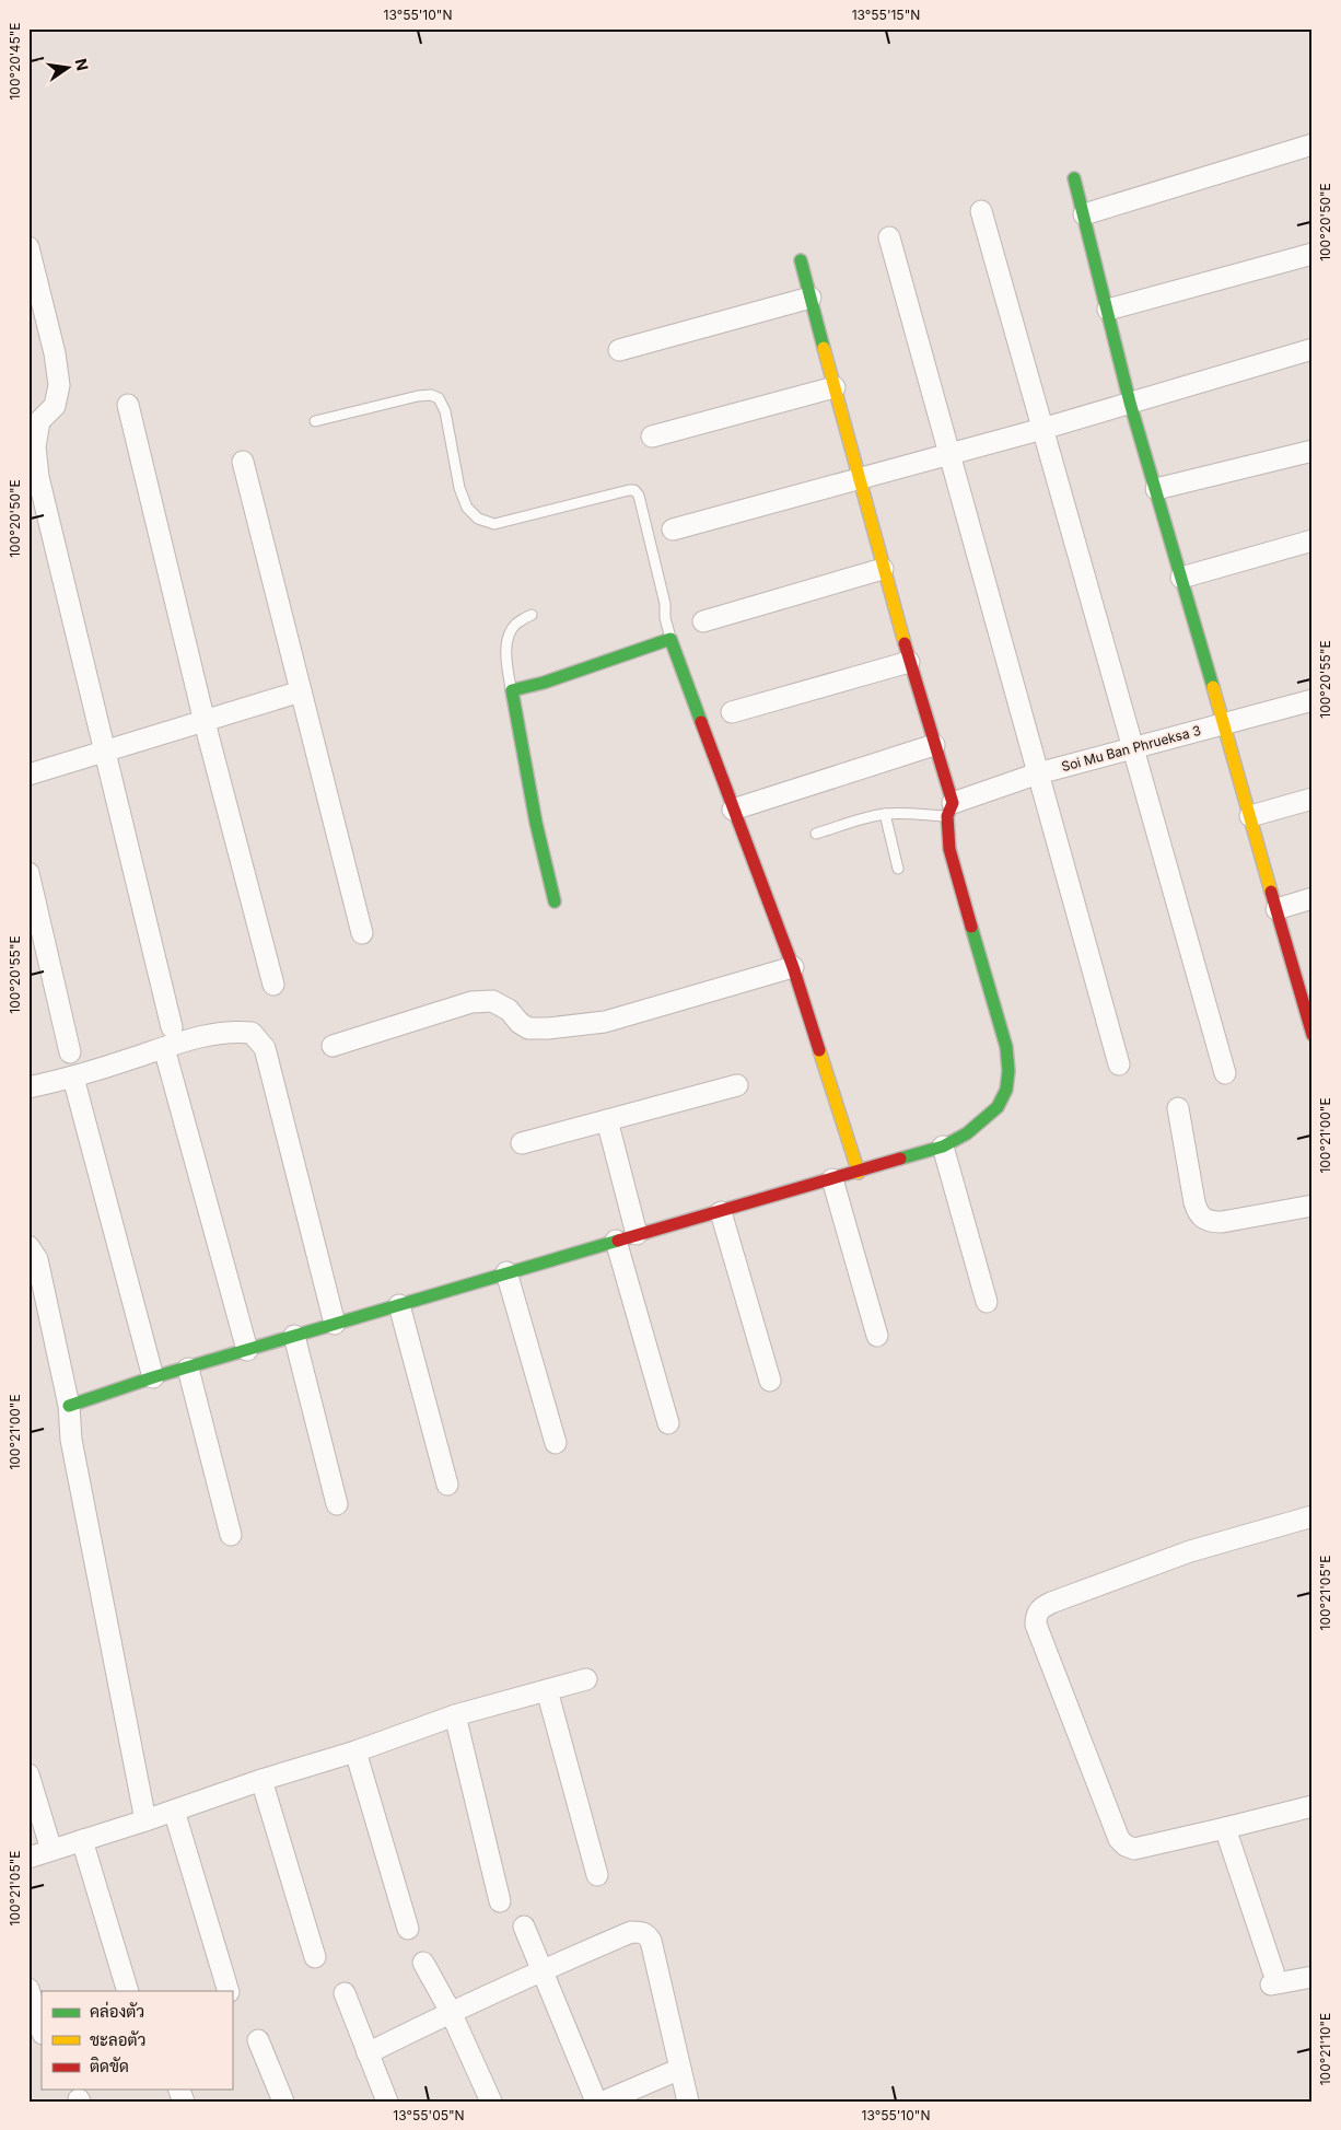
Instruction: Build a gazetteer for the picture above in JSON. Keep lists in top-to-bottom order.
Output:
{
  "streets": {
    "street": ["Soi Mu Ban Phrueksa 3"]
  },
  "legend": ["คล่องตัว", "ชะลอตัว", "ติดขัด"],
  "north": "right",
  "coordinates": [
    "13°55'10\"N",
    "13°55'15\"N",
    "100°20'45\"E",
    "100°20'50\"E",
    "100°20'55\"E",
    "100°21'00\"E",
    "100°21'05\"E",
    "100°21'10\"E",
    "13°55'05\"N"
  ]
}
